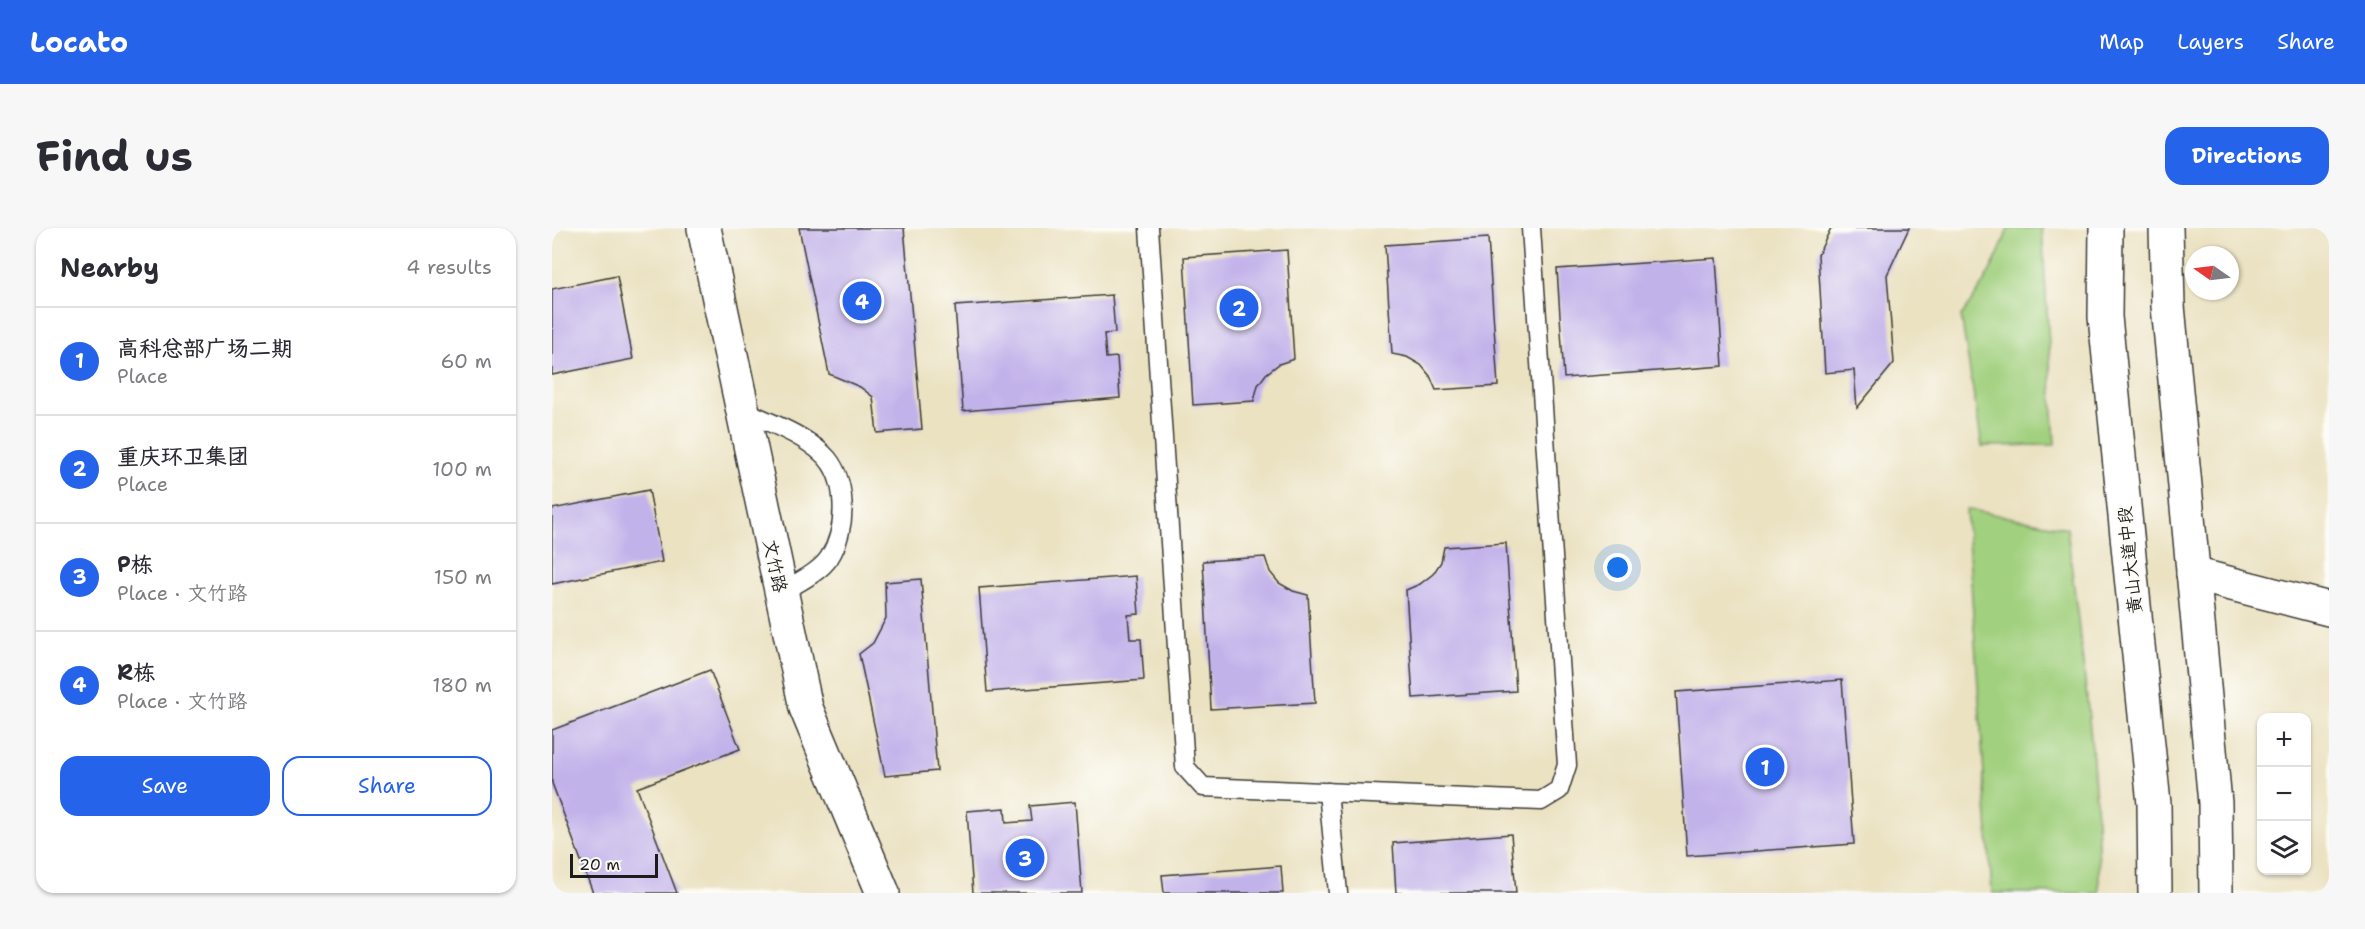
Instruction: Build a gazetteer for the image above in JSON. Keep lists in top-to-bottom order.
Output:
{
  "streets": {
    "main road": ["黄山大道中段", "文竹路"]
  },
  "scale_bar": "20 m",
  "north": "left",
  "page": {
    "header": "Locato",
    "nav": ["Map", "Layers", "Share"],
    "buttons": [
      "Directions",
      ["Save", "Share"]
    ],
    "title": "Find us",
    "heading": ["Nearby", "4 results"],
    "pins": [
      "4",
      "2",
      "1",
      "3"
    ],
    "list": [
      {
        "mark": "1",
        "name": "高科总部广场二期",
        "note": "Place",
        "value": "60 m"
      },
      {
        "mark": "2",
        "name": "重庆环卫集团",
        "note": "Place",
        "value": "100 m"
      },
      {
        "mark": "3",
        "name": "P栋",
        "note": "Place · 文竹路",
        "value": "150 m"
      },
      {
        "mark": "4",
        "name": "R栋",
        "note": "Place · 文竹路",
        "value": "180 m"
      }
    ],
    "map_buttons": ["+", "−"],
    "scale": "20 m"
  }
}
